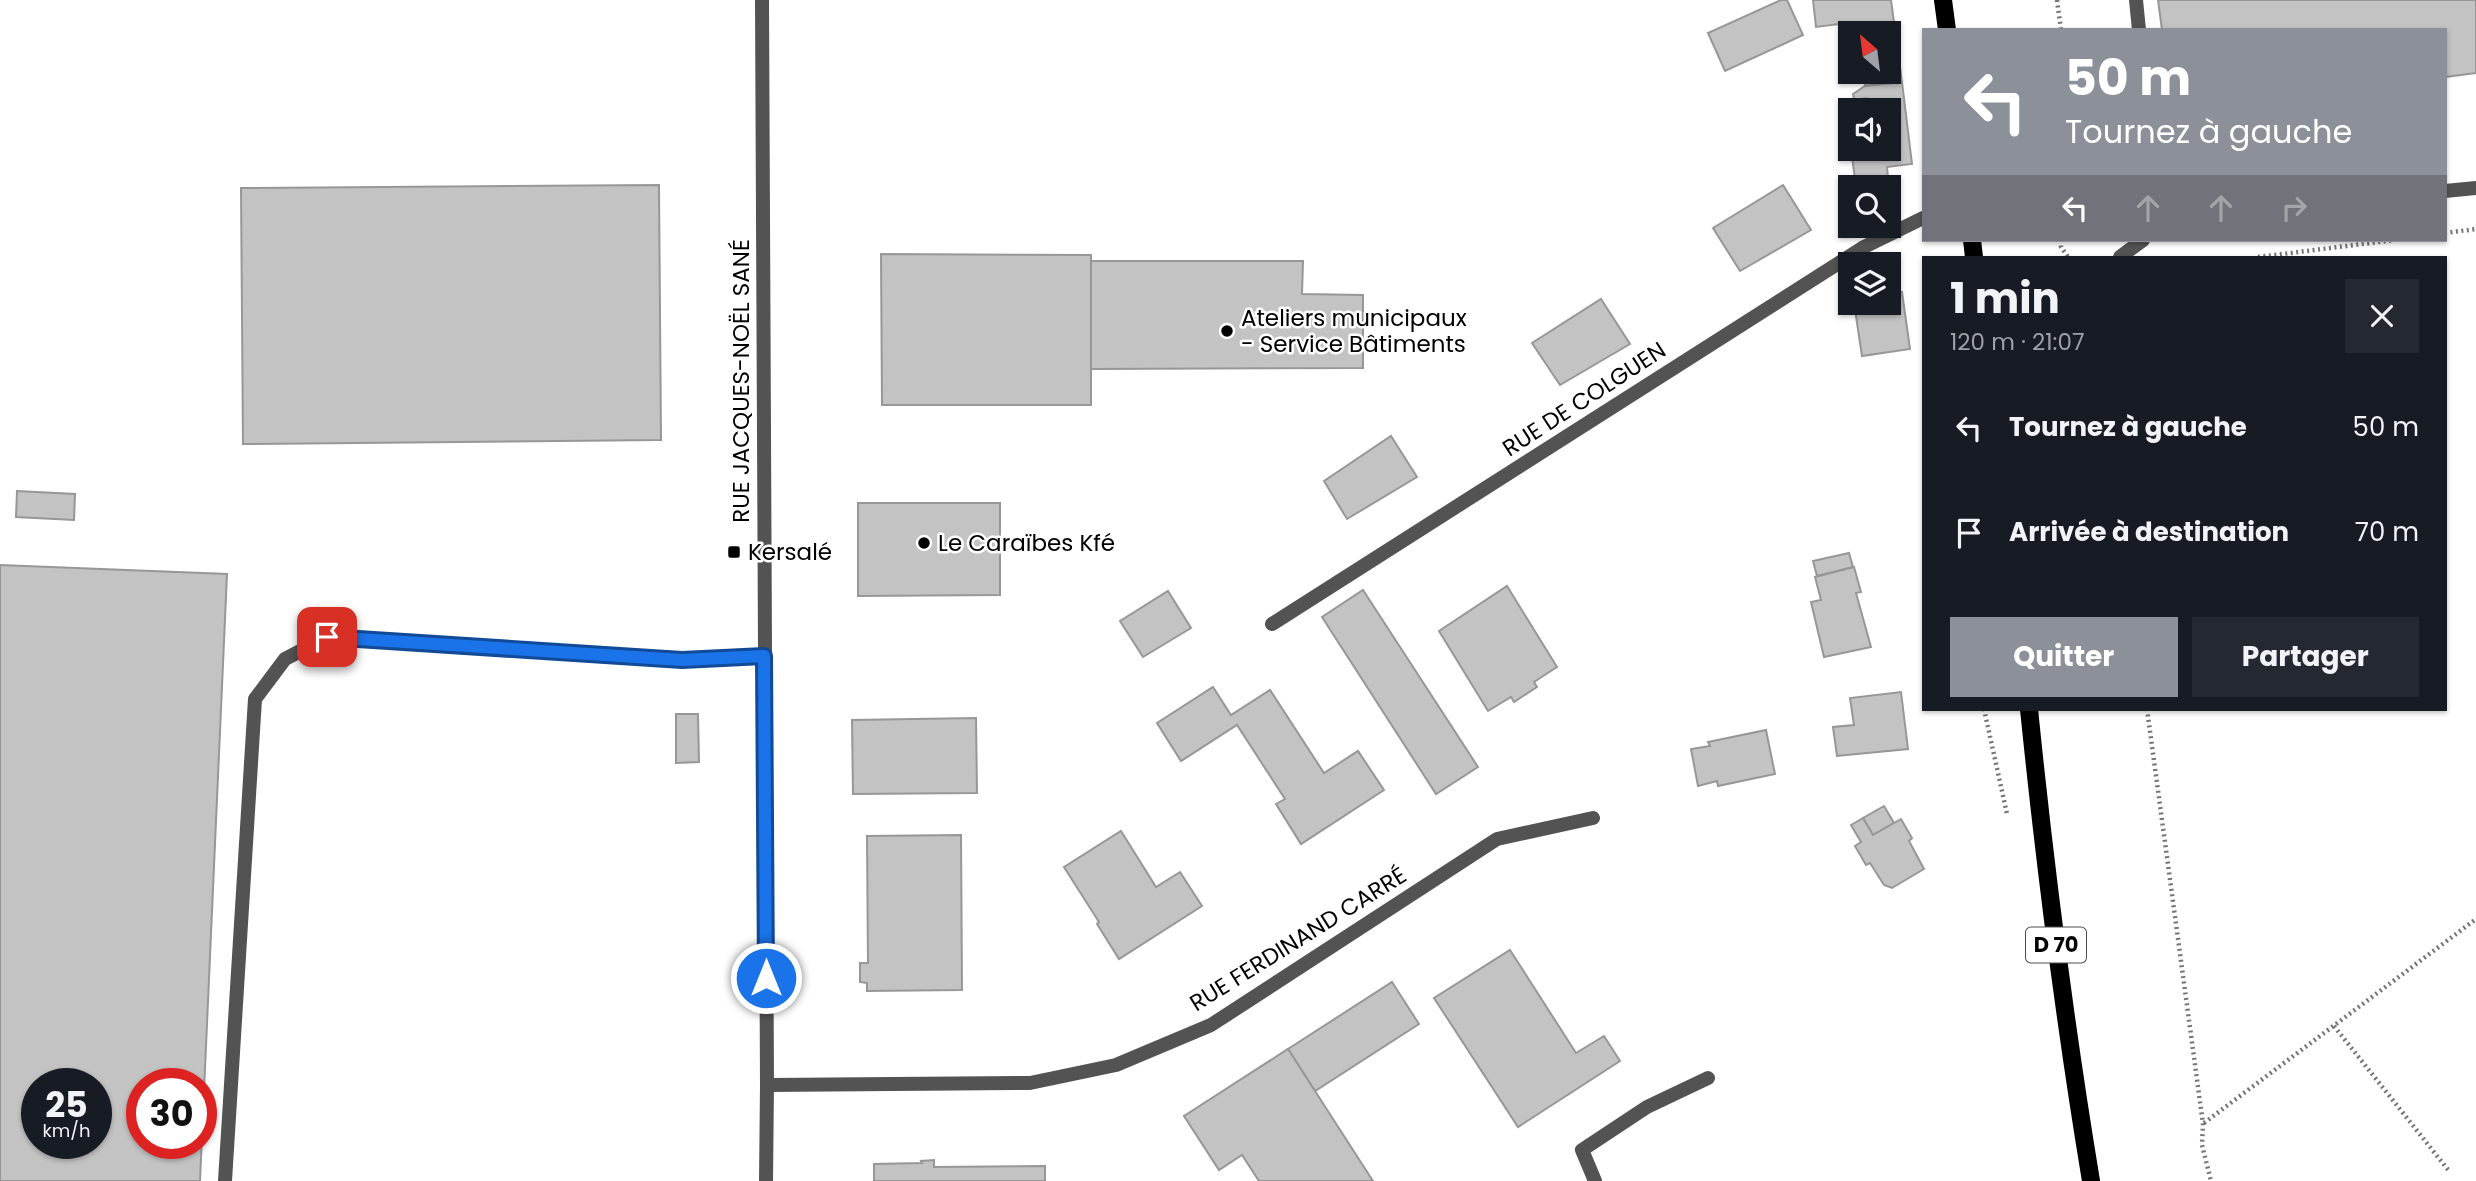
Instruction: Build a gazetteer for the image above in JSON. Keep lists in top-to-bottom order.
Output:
{
  "streets": {
    "main road": ["D 70"],
    "street": ["RUE JACQUES-NOËL SANÉ", "RUE DE COLGUEN", "RUE FERDINAND CARRÉ"]
  },
  "crossings": [
    ["RUE JACQUES-NOËL SANÉ", "RUE FERDINAND CARRÉ"]
  ],
  "places": {
    "other": ["Ateliers municipaux - Service Bâtiments", "Le Caraïbes Kfé"],
    "transit": ["Kersalé"]
  },
  "north": "top left",
  "page": {
    "turn": ["50 m", "Tournez à gauche"],
    "heading": ["1 min", "120 m · 21:07"],
    "list": [
      {
        "name": "Tournez à gauche",
        "value": "50 m"
      },
      {
        "name": "Arrivée à destination",
        "value": "70 m"
      }
    ],
    "buttons": ["Quitter", "Partager"],
    "speed": "25 km/h",
    "limit": "30"
  }
}
